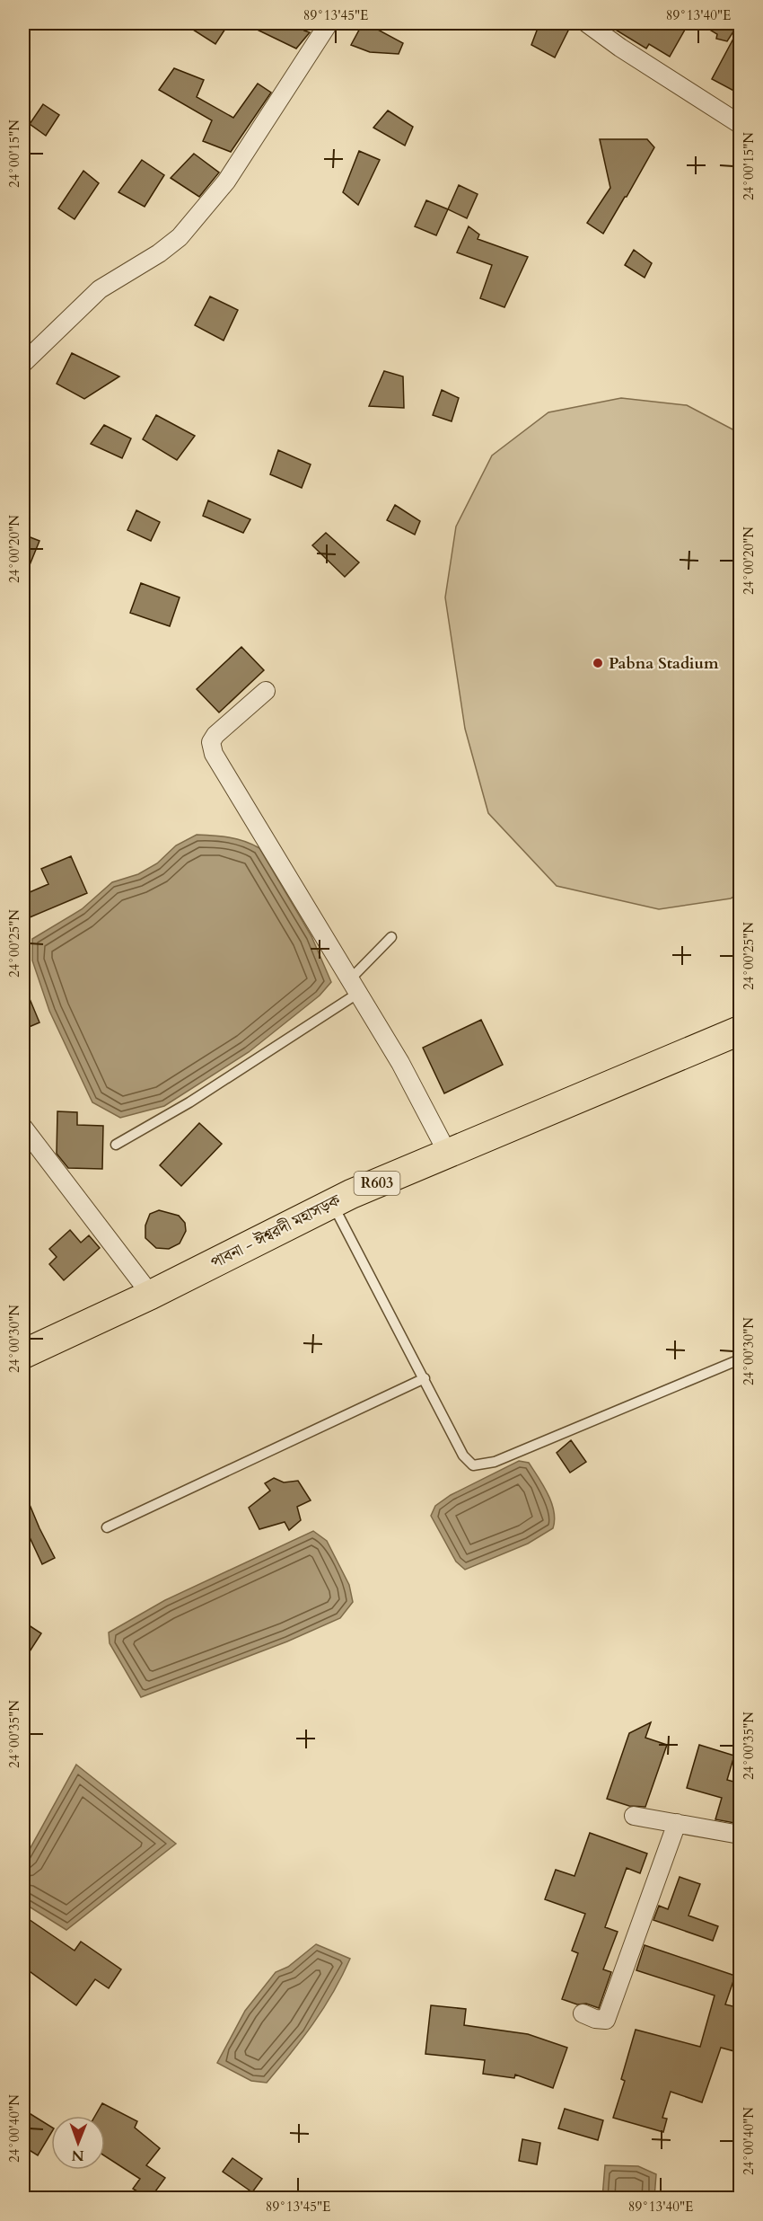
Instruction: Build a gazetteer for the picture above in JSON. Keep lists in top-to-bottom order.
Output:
{
  "streets": {
    "main road": ["R603", "পাবনা - ঈশ্বরদী মহাসড়ক"]
  },
  "places": ["Pabna Stadium"],
  "north": "bottom",
  "coordinates": [
    "89°13'45\"E",
    "89°13'40\"E",
    "24°00'15\"N",
    "24°00'20\"N",
    "24°00'25\"N",
    "24°00'30\"N",
    "24°00'35\"N",
    "24°00'40\"N"
  ]
}
